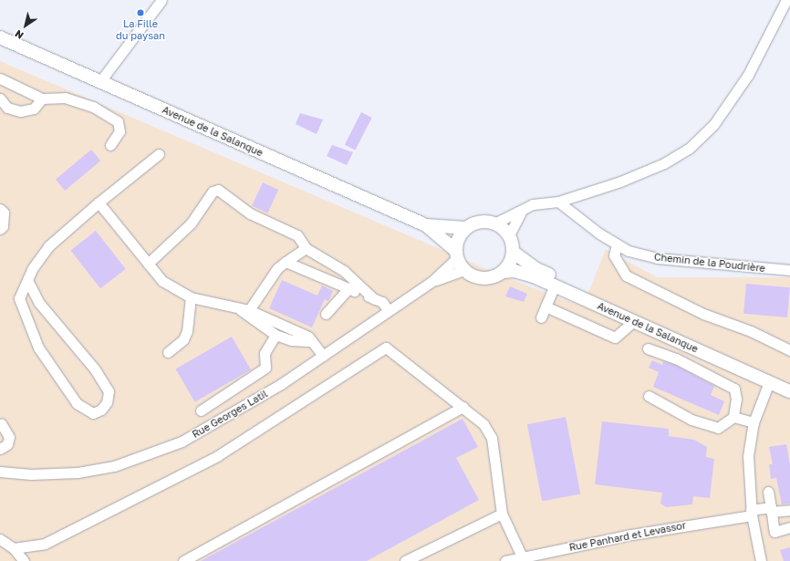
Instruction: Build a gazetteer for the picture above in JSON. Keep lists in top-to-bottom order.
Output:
{
  "streets": {
    "main road": ["Avenue de la Salanque"],
    "street": ["Chemin de la Poudrière", "Rue Georges Latil", "Rue Panhard et Levassor"]
  },
  "crossings": [
    ["Avenue de la Salanque", "Rue Georges Latil"]
  ],
  "places": ["La Fille du paysan"],
  "north": "bottom left"
}
